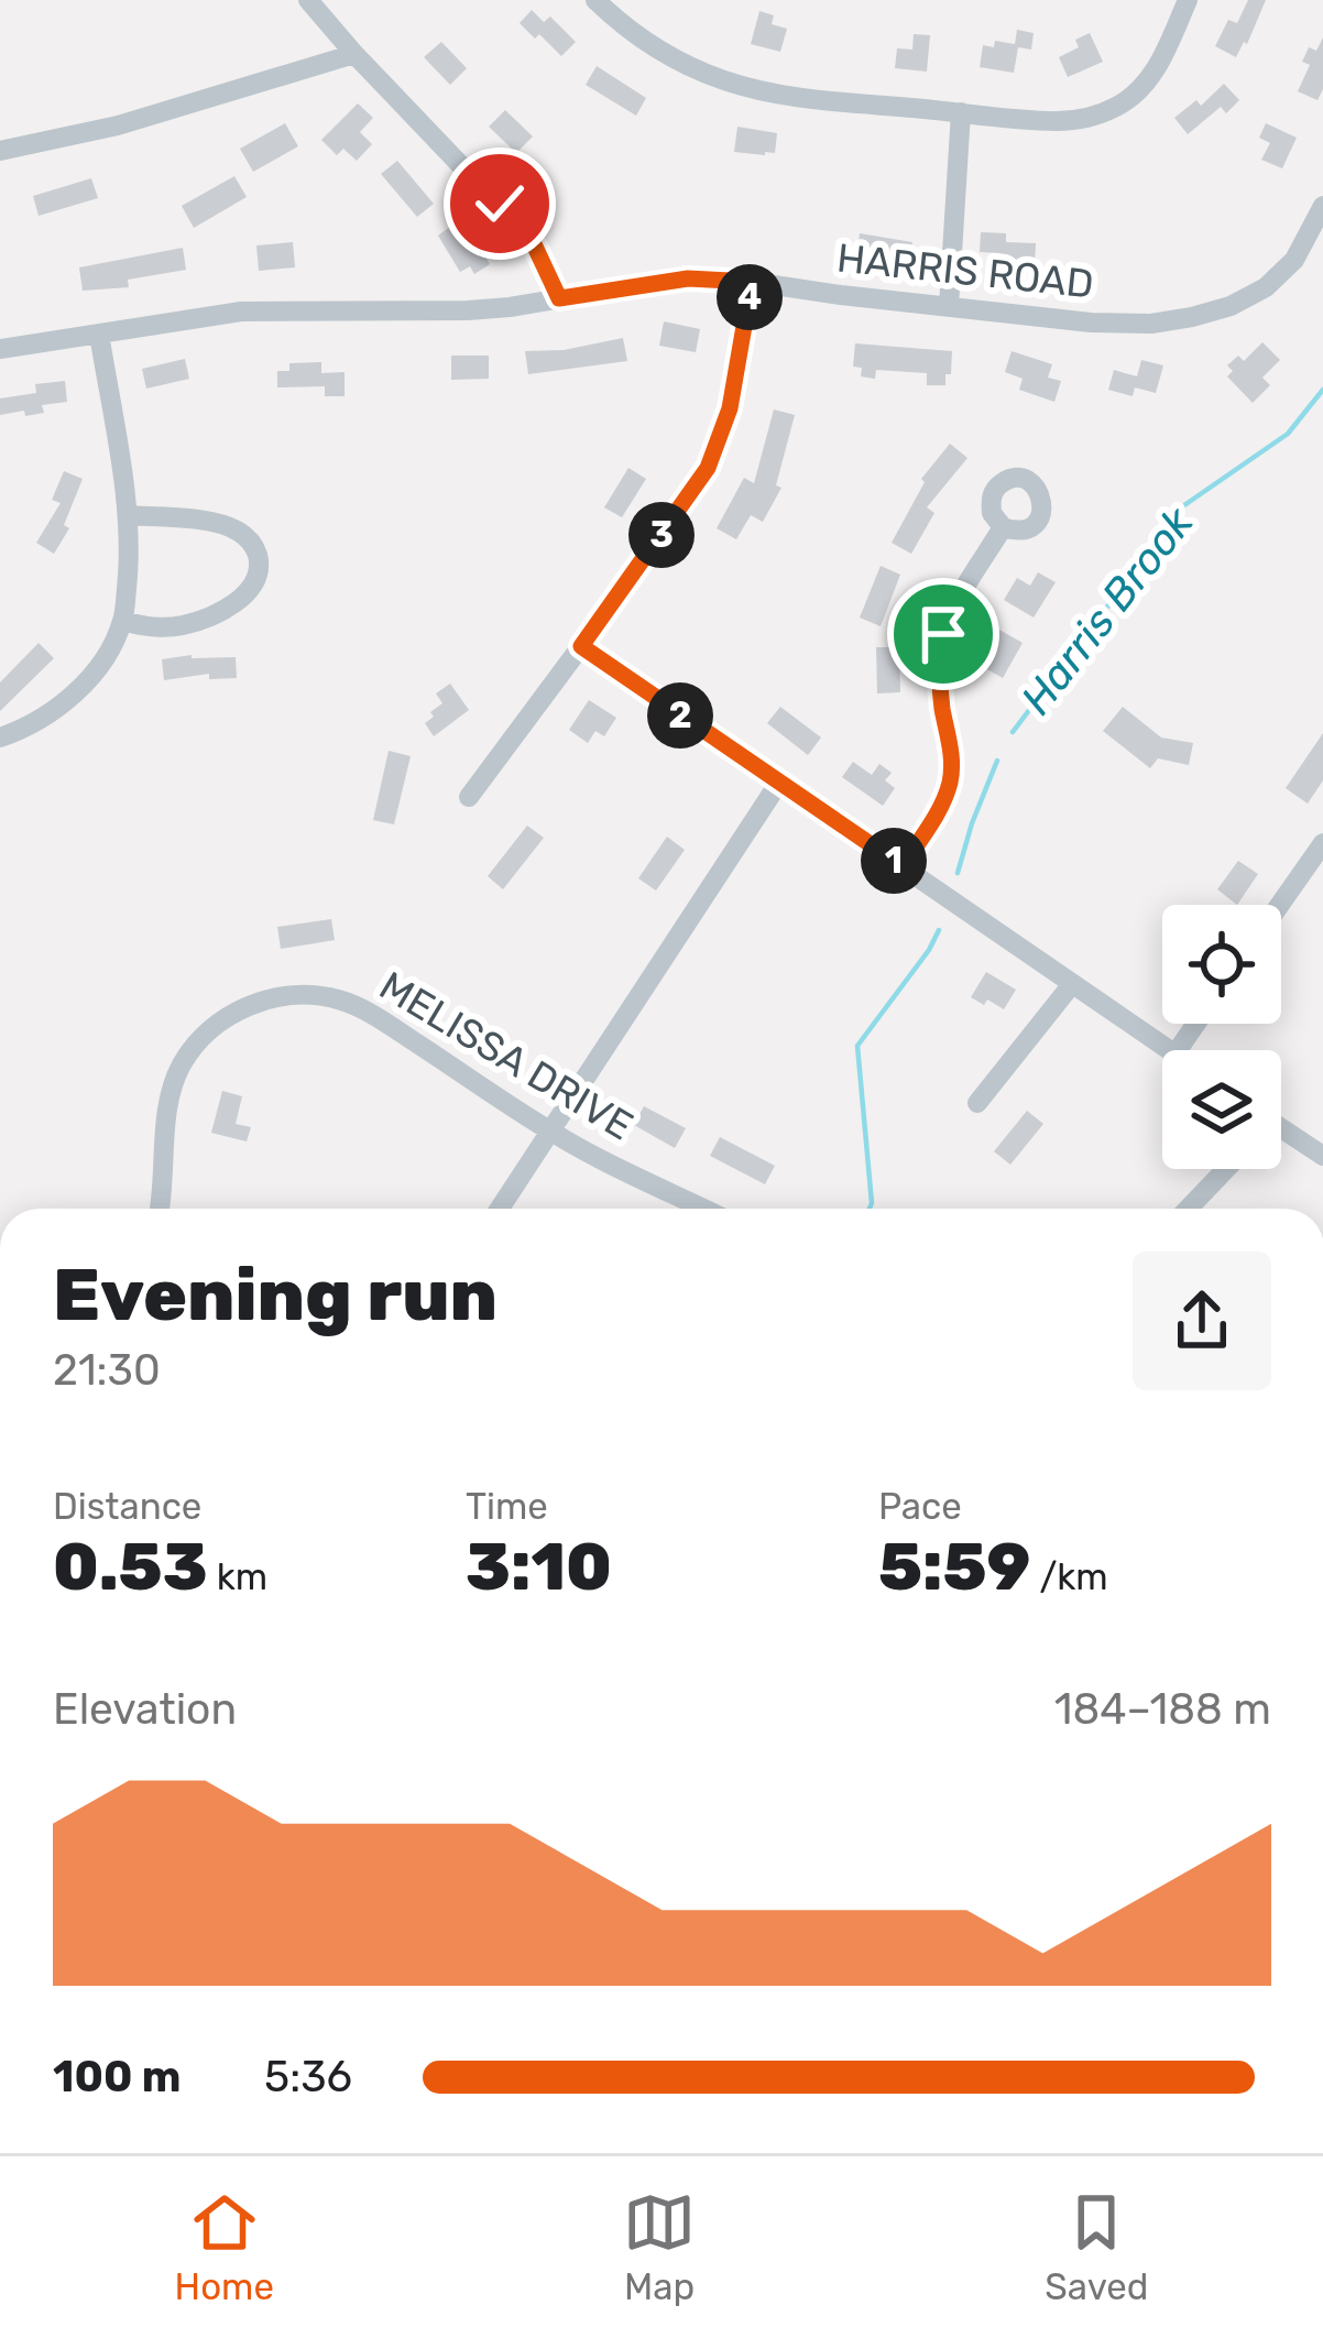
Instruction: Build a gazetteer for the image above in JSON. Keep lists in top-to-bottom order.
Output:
{
  "streets": {
    "street": ["HARRIS ROAD", "MELISSA DRIVE"]
  },
  "water": ["Harris Brook"],
  "page": {
    "pins": [
      "4",
      "3",
      "2",
      "1"
    ],
    "heading": ["Evening run", "21:30"],
    "stats": [
      ["Distance", "0.53 km"],
      ["Time", "3:10"],
      ["Pace", "5:59 /km"]
    ],
    "chart": ["Elevation", "184–188 m"],
    "list": [
      {
        "name": "100 m",
        "note": "5:36"
      }
    ],
    "tabs": ["Home", "Map", "Saved"]
  }
}
